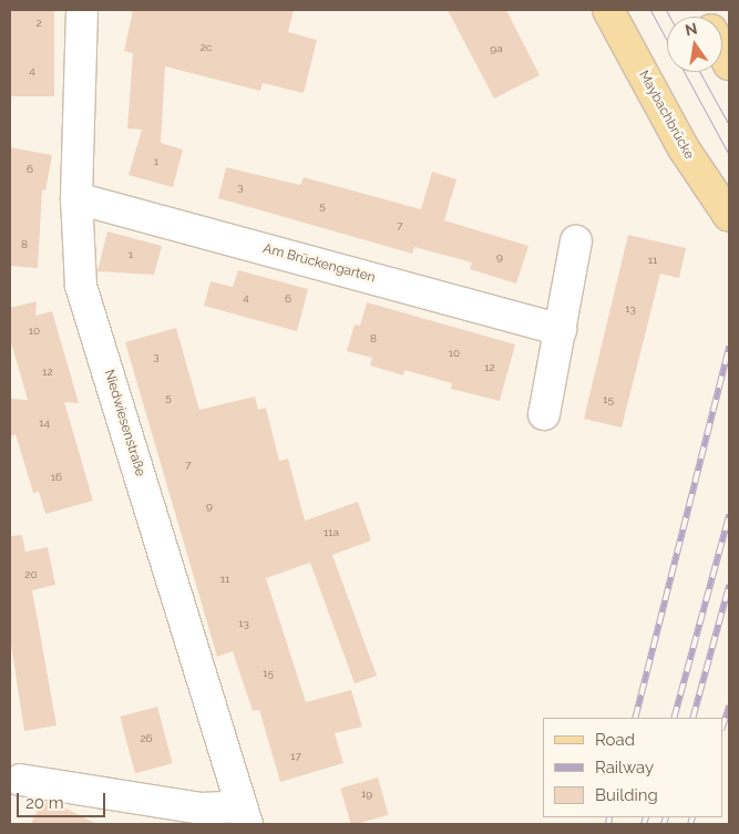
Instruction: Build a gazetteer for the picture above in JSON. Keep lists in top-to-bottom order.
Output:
{
  "streets": {
    "main road": ["Maybachbrücke"],
    "street": ["Am Brückengarten", "Niedwiesenstraße"]
  },
  "crossings": [
    ["Am Brückengarten", "Niedwiesenstraße"]
  ],
  "house_numbers": [
    "2",
    "2c",
    "9a",
    "4",
    "1",
    "6",
    "3",
    "5",
    "7",
    "8",
    "1",
    "9",
    "11",
    "4",
    "6",
    "13",
    "10",
    "8",
    "10",
    "3",
    "12",
    "12",
    "5",
    "15",
    "14",
    "7",
    "16",
    "9",
    "11a",
    "20",
    "11",
    "13",
    "15",
    "26",
    "17",
    "19"
  ],
  "legend": ["Road", "Railway", "Building"],
  "scale_bar": "20 m",
  "north": "top"
}
